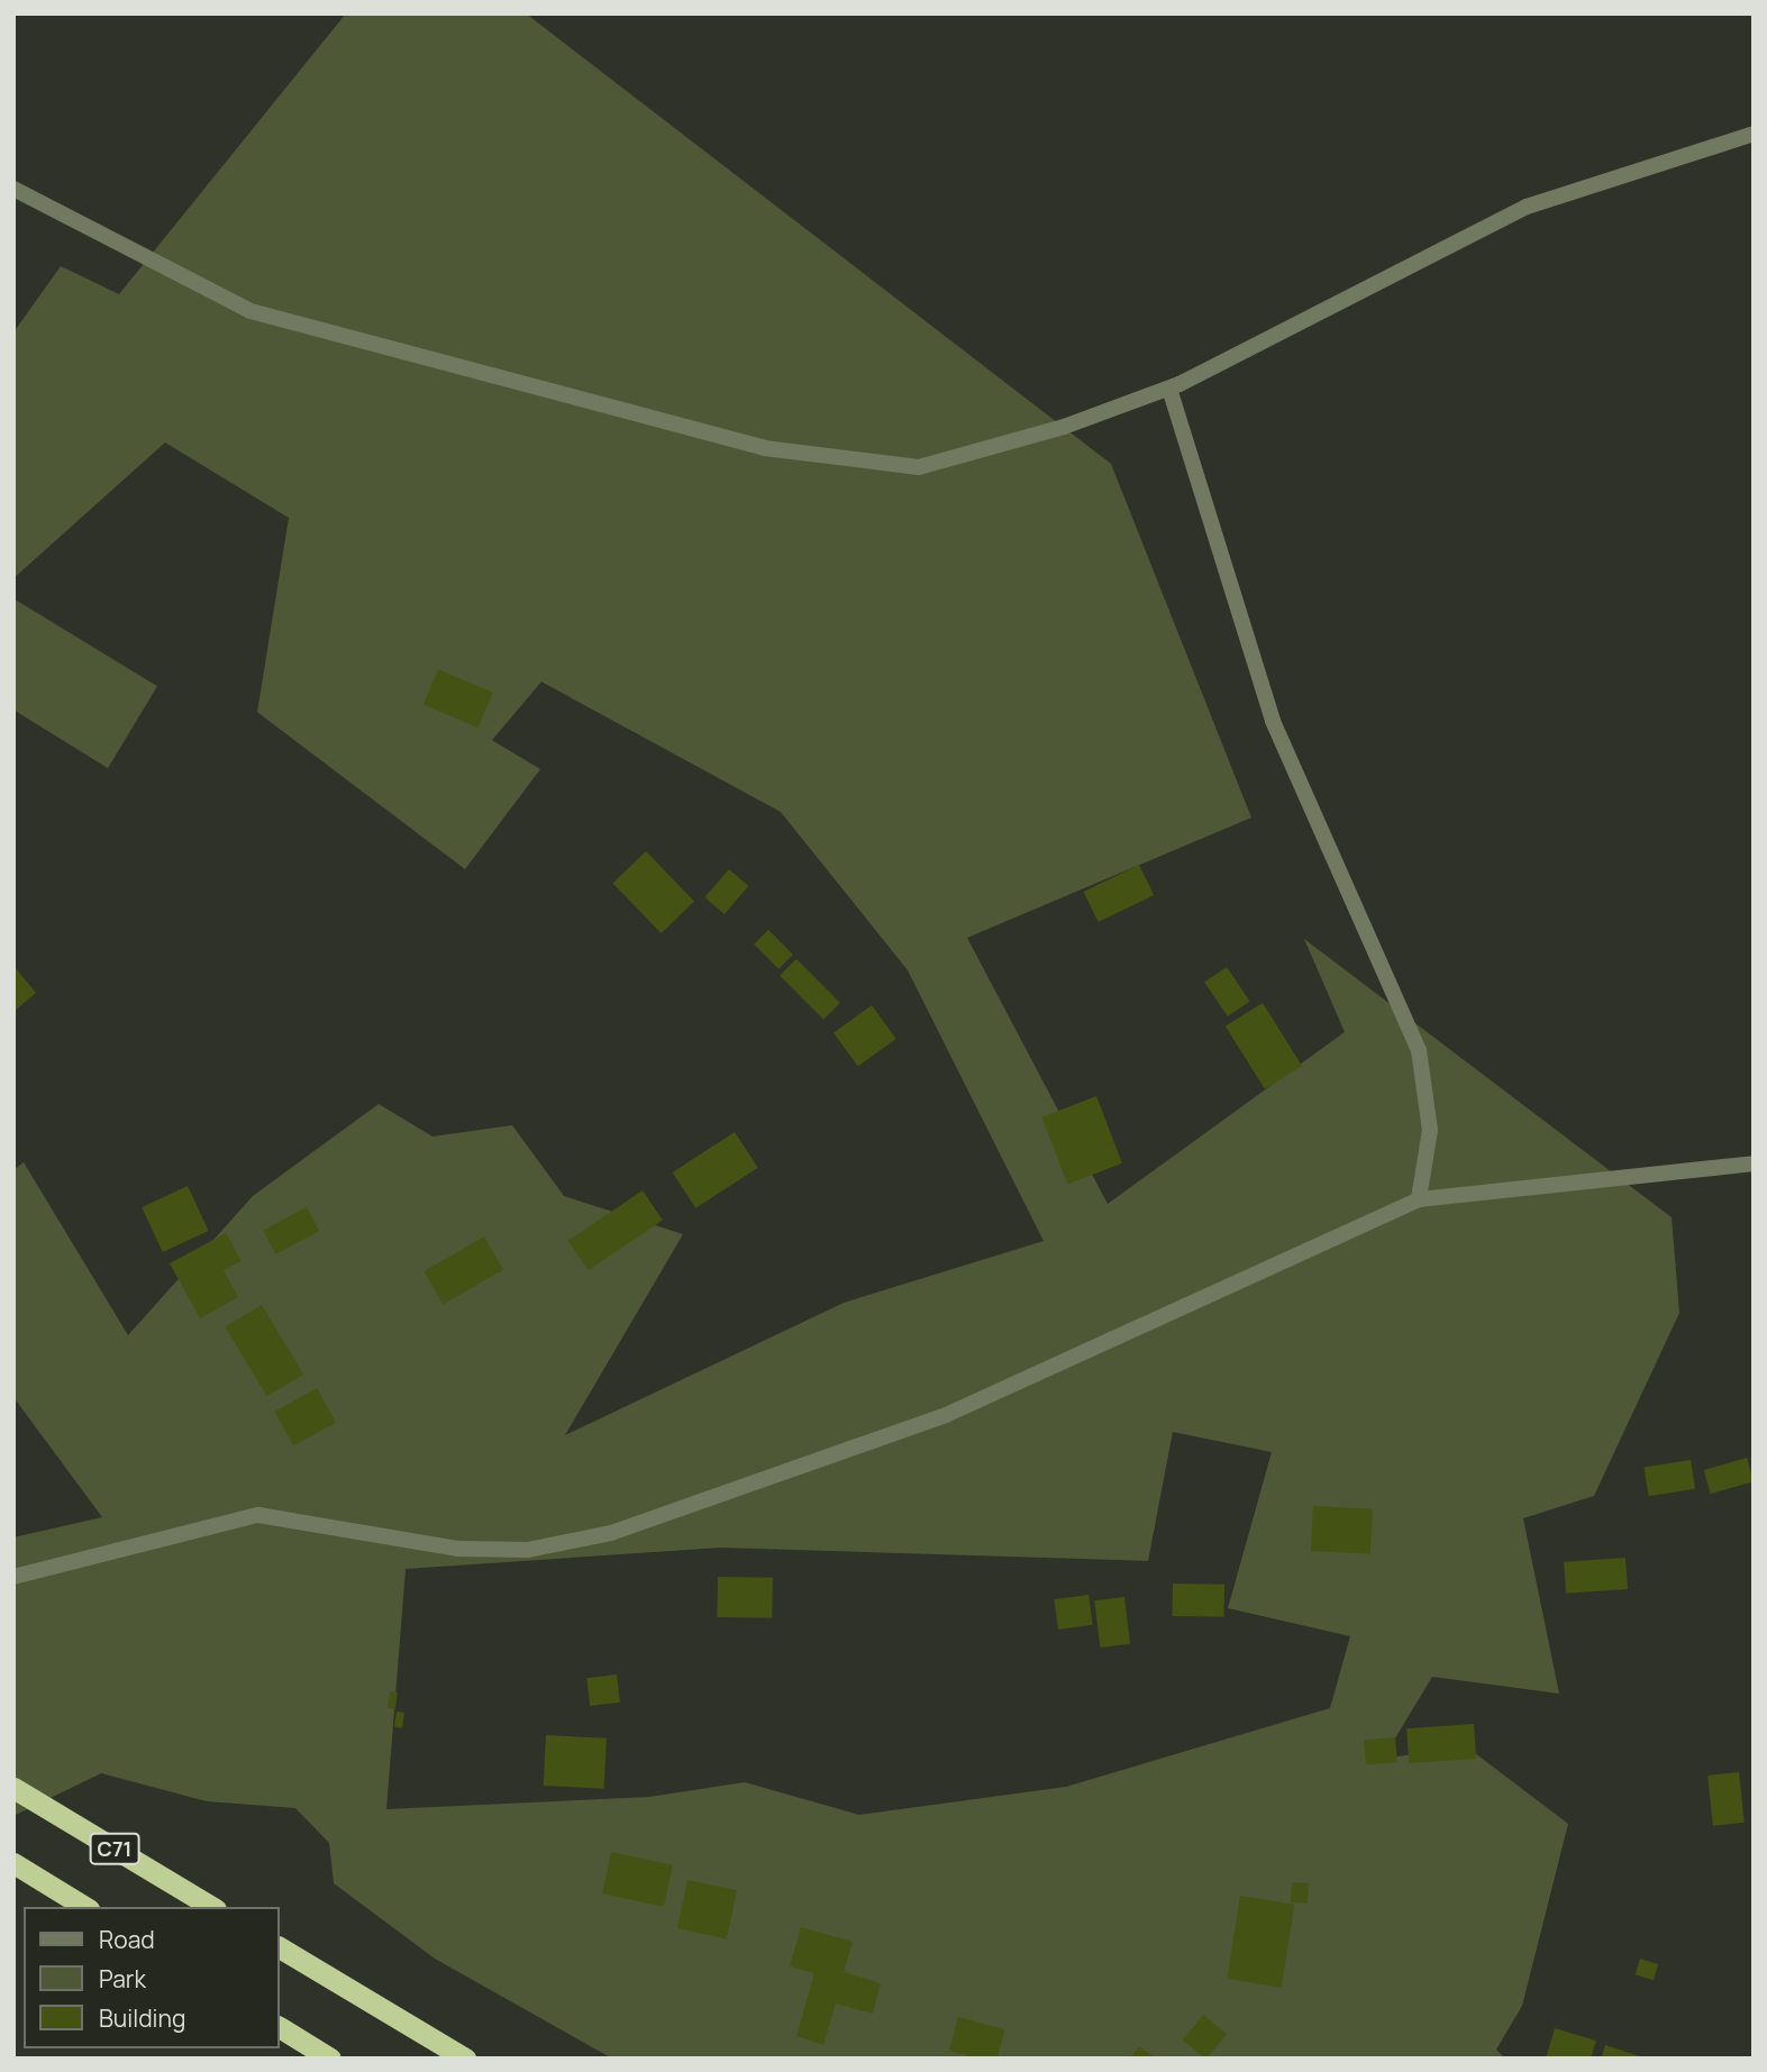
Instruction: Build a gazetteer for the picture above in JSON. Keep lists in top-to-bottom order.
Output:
{
  "streets": {
    "highway": ["C71"]
  },
  "legend": ["Road", "Park", "Building"]
}
